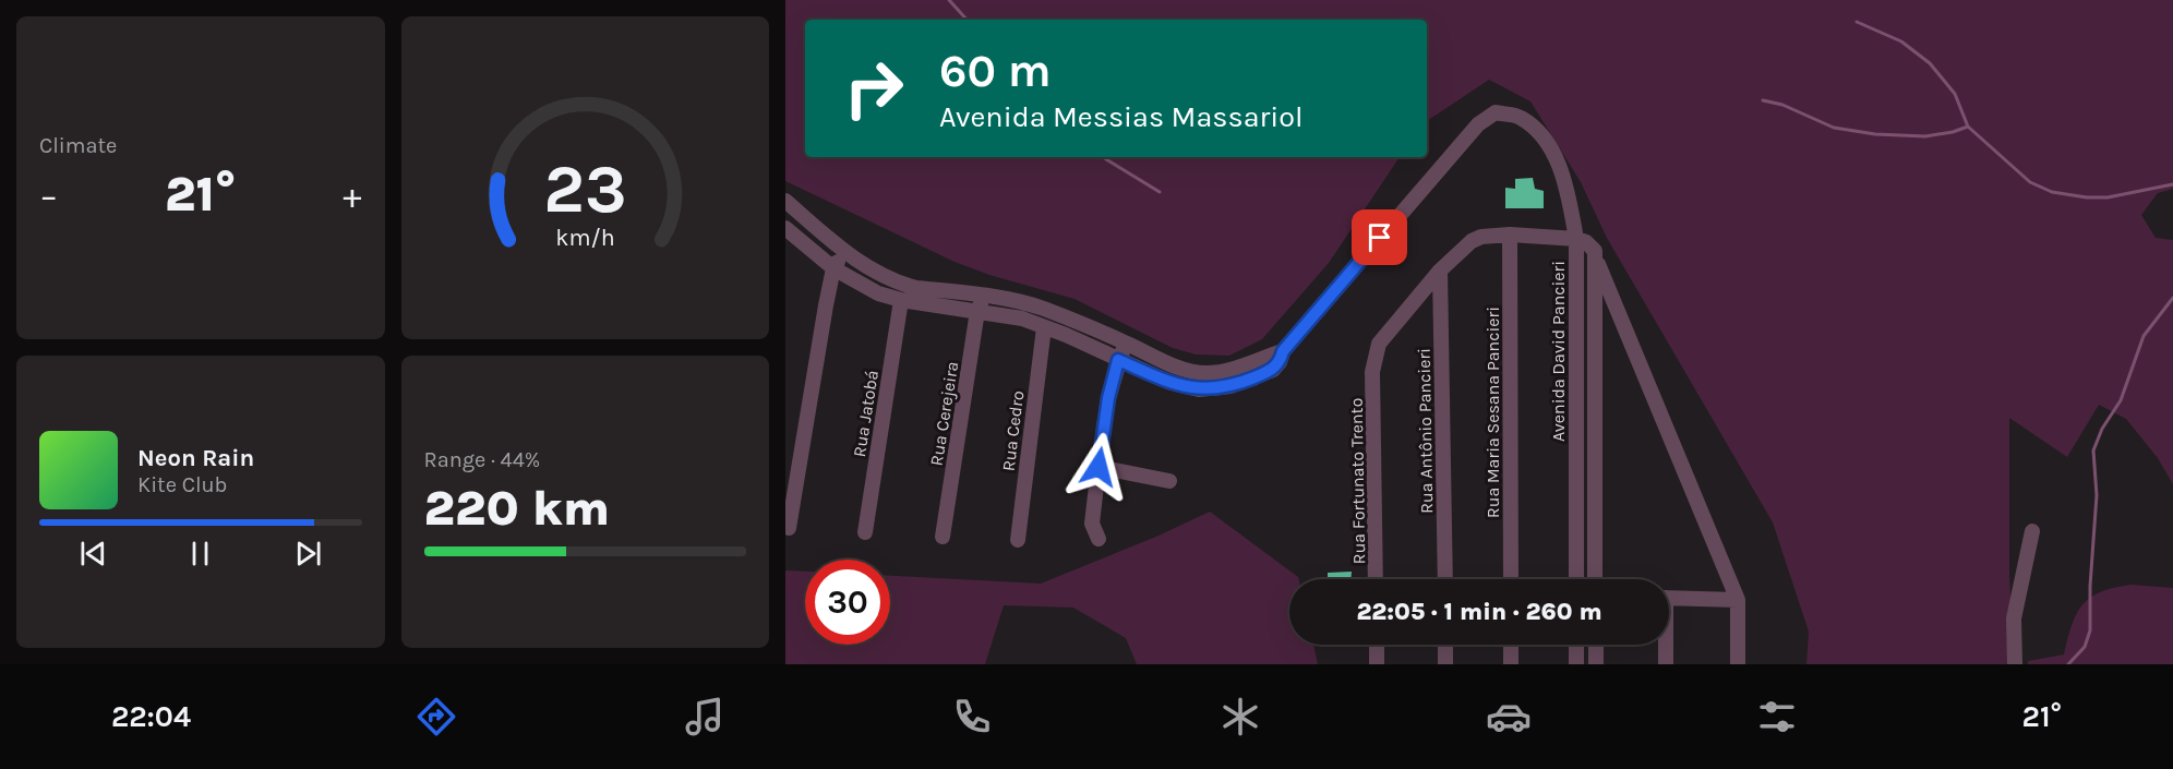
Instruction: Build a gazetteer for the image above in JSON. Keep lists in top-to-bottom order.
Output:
{
  "streets": {
    "street": [
      "Avenida David Pancieri",
      "Rua Maria Sesana Pancieri",
      "Rua Jatobá",
      "Rua Cerejeira",
      "Rua Cedro",
      "Rua Antônio Pancieri",
      "Rua Fortunato Trento"
    ]
  },
  "crossings": [
    ["Avenida David Pancieri", "Rua Fortunato Trento"],
    ["Rua Maria Sesana Pancieri", "Rua Fortunato Trento"],
    ["Rua Antônio Pancieri", "Rua Fortunato Trento"]
  ],
  "page": {
    "tile": [
      "Climate",
      ["Range · 44%", "220 km"]
    ],
    "turn": ["60 m", "Avenida Messias Massariol"],
    "heat": ["−", "21°", "+"],
    "song": ["Neon Rain", "Kite Club"],
    "limit": "30",
    "trip": "22:05 · 1 min · 260 m",
    "tabs": ["22:04", "21°"],
    "gauge": ["23", "km/h"]
  }
}
